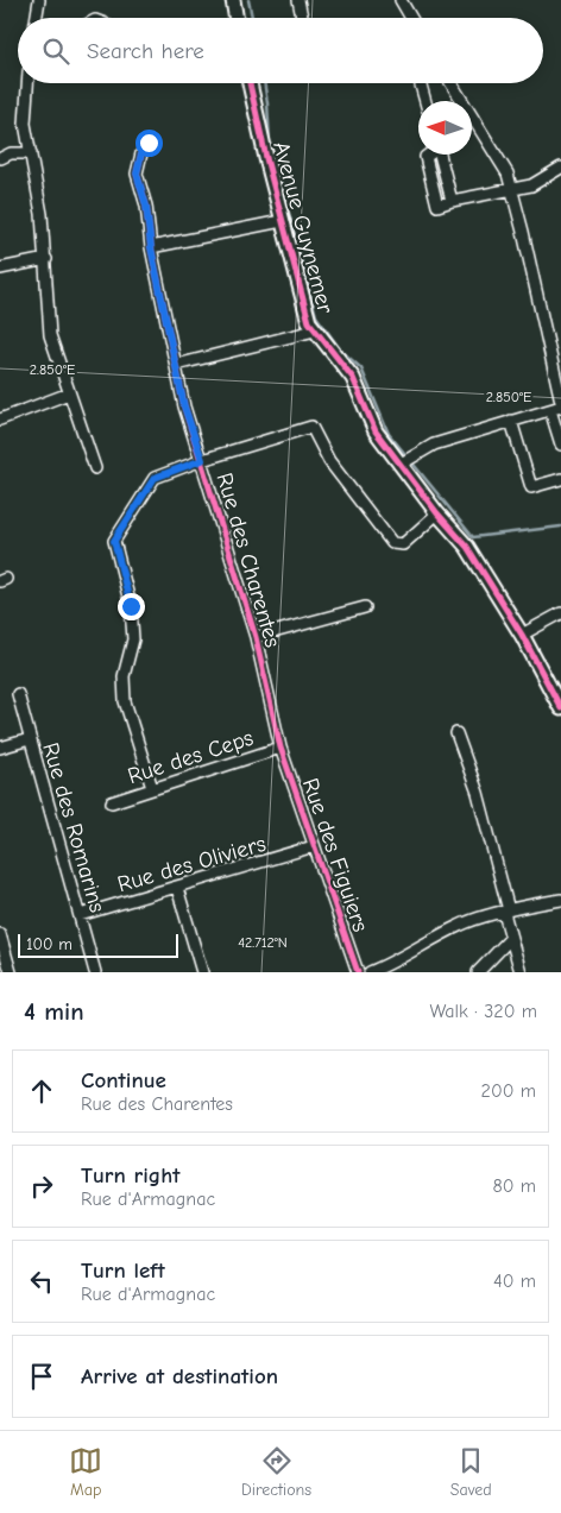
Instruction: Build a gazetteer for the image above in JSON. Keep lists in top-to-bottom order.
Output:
{
  "streets": {
    "street": [
      "Avenue Guynemer",
      "Rue des Charentes",
      "Rue des Ceps",
      "Rue des Romarins",
      "Rue des Figuiers",
      "Rue des Oliviers"
    ]
  },
  "crossings": [
    ["Rue des Charentes", "Rue des Ceps"],
    ["Rue des Charentes", "Rue des Figuiers"],
    ["Rue des Ceps", "Rue des Figuiers"],
    ["Rue des Romarins", "Rue des Oliviers"],
    ["Rue des Figuiers", "Rue des Oliviers"]
  ],
  "scale_bar": "100 m",
  "north": "left",
  "page": {
    "search": "Search here",
    "scale": "100 m",
    "heading": ["4 min", "Walk · 320 m"],
    "list": [
      ["Continue", "Rue des Charentes", "200 m"],
      ["Turn right", "Rue d'Armagnac", "80 m"],
      ["Turn left", "Rue d'Armagnac", "40 m"],
      "Arrive at destination"
    ],
    "nav": ["Map", "Directions", "Saved"]
  },
  "coordinates": ["2.850°E", "42.712°N"]
}
